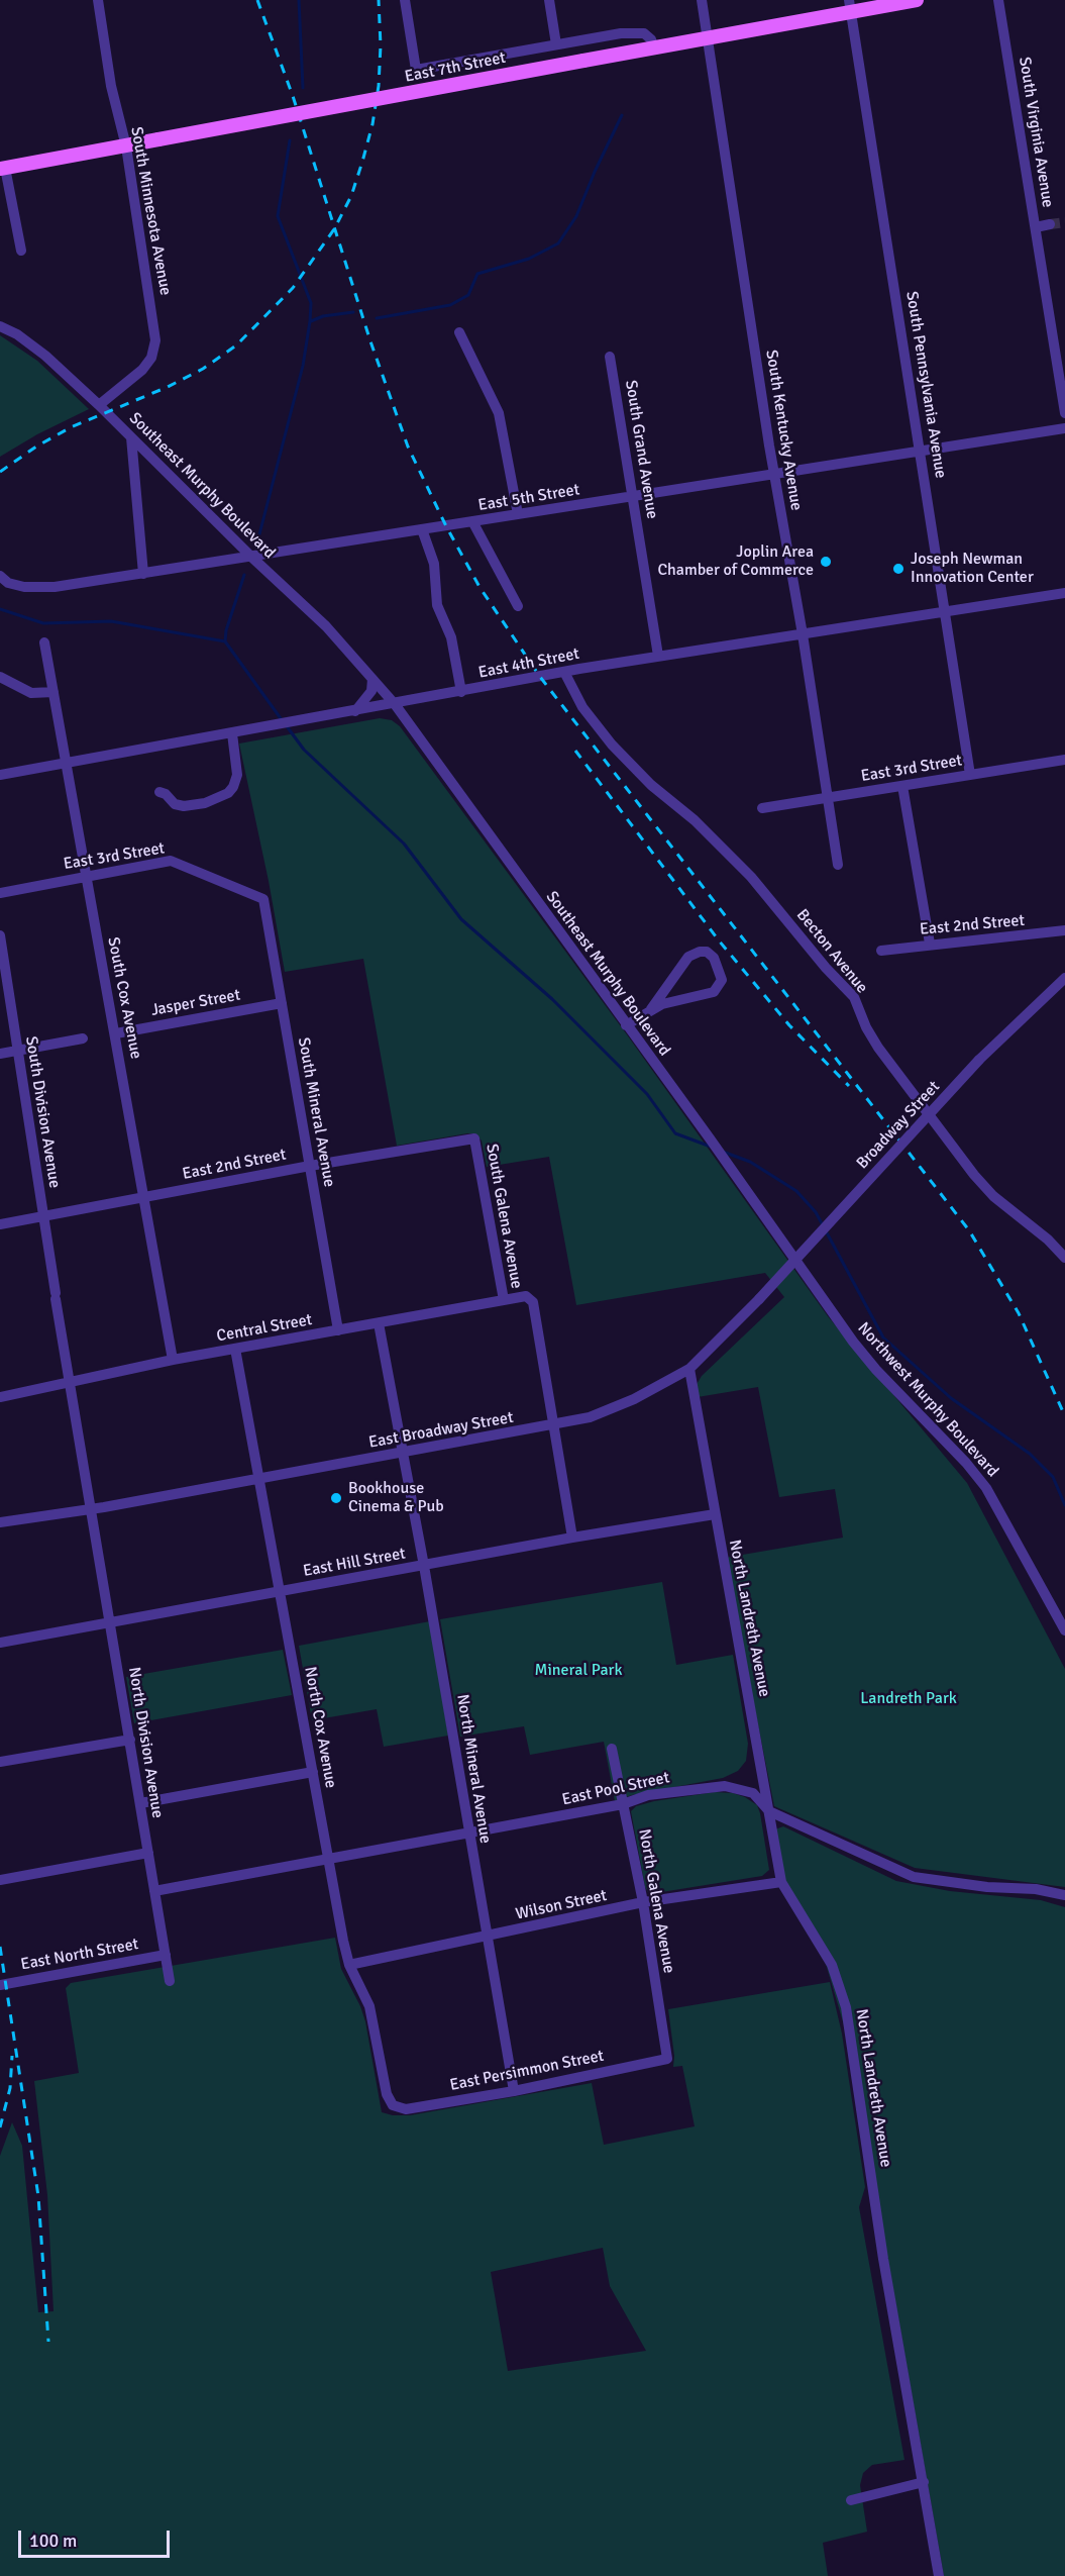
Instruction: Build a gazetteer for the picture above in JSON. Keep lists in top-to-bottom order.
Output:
{
  "streets": {
    "main road": ["East 7th Street"],
    "street": [
      "South Virginia Avenue",
      "South Minnesota Avenue",
      "South Pennsylvania Avenue",
      "South Kentucky Avenue",
      "South Grand Avenue",
      "Southeast Murphy Boulevard",
      "East 5th Street",
      "East 4th Street",
      "East 3rd Street",
      "East 2nd Street",
      "Becton Avenue",
      "South Cox Avenue",
      "Jasper Street",
      "South Division Avenue",
      "South Mineral Avenue",
      "Broadway Street",
      "South Galena Avenue",
      "Central Street",
      "Northwest Murphy Boulevard",
      "East Broadway Street",
      "East Hill Street",
      "North Landreth Avenue",
      "North Cox Avenue",
      "North Division Avenue",
      "North Mineral Avenue",
      "East Pool Street",
      "North Galena Avenue",
      "Wilson Street",
      "East North Street",
      "East Persimmon Street"
    ]
  },
  "crossings": [
    ["East 7th Street", "South Minnesota Avenue"],
    ["East 7th Street", "South Pennsylvania Avenue"],
    ["East 7th Street", "South Kentucky Avenue"],
    ["South Minnesota Avenue", "Southeast Murphy Boulevard"],
    ["South Pennsylvania Avenue", "East 5th Street"],
    ["South Pennsylvania Avenue", "East 4th Street"],
    ["South Pennsylvania Avenue", "East 3rd Street"],
    ["South Kentucky Avenue", "East 5th Street"],
    ["South Kentucky Avenue", "East 4th Street"],
    ["South Kentucky Avenue", "East 3rd Street"],
    ["South Grand Avenue", "East 5th Street"],
    ["South Grand Avenue", "East 4th Street"],
    ["Southeast Murphy Boulevard", "East 5th Street"],
    ["Southeast Murphy Boulevard", "East 4th Street"],
    ["Southeast Murphy Boulevard", "Northwest Murphy Boulevard"],
    ["East 4th Street", "Becton Avenue"],
    ["East 4th Street", "South Cox Avenue"],
    ["East 3rd Street", "South Cox Avenue"],
    ["East 3rd Street", "South Mineral Avenue"],
    ["East 2nd Street", "South Cox Avenue"],
    ["East 2nd Street", "South Division Avenue"],
    ["East 2nd Street", "South Mineral Avenue"],
    ["East 2nd Street", "South Galena Avenue"],
    ["South Cox Avenue", "Jasper Street"],
    ["South Cox Avenue", "Central Street"],
    ["Jasper Street", "South Mineral Avenue"],
    ["South Division Avenue", "Central Street"],
    ["South Division Avenue", "East Broadway Street"],
    ["South Division Avenue", "North Division Avenue"],
    ["South Mineral Avenue", "Central Street"],
    ["Broadway Street", "East Broadway Street"],
    ["South Galena Avenue", "Central Street"],
    ["South Galena Avenue", "East Broadway Street"],
    ["Central Street", "North Cox Avenue"],
    ["East Broadway Street", "North Landreth Avenue"],
    ["East Broadway Street", "North Cox Avenue"],
    ["East Broadway Street", "North Division Avenue"],
    ["East Broadway Street", "North Mineral Avenue"],
    ["East Hill Street", "North Landreth Avenue"],
    ["East Hill Street", "North Cox Avenue"],
    ["East Hill Street", "North Division Avenue"],
    ["East Hill Street", "North Mineral Avenue"],
    ["North Landreth Avenue", "East Pool Street"],
    ["North Landreth Avenue", "Wilson Street"],
    ["North Cox Avenue", "East Pool Street"],
    ["North Cox Avenue", "Wilson Street"],
    ["North Cox Avenue", "East Persimmon Street"],
    ["North Division Avenue", "East Pool Street"],
    ["North Division Avenue", "East North Street"],
    ["North Mineral Avenue", "East Pool Street"],
    ["North Mineral Avenue", "Wilson Street"],
    ["North Mineral Avenue", "East Persimmon Street"],
    ["East Pool Street", "North Galena Avenue"],
    ["North Galena Avenue", "Wilson Street"],
    ["North Galena Avenue", "East Persimmon Street"]
  ],
  "parks": ["Mineral Park", "Landreth Park"],
  "places": ["Joplin Area Chamber of Commerce", "Joseph Newman Innovation Center", "Bookhouse Cinema & Pub"],
  "scale_bar": "100 m"
}
